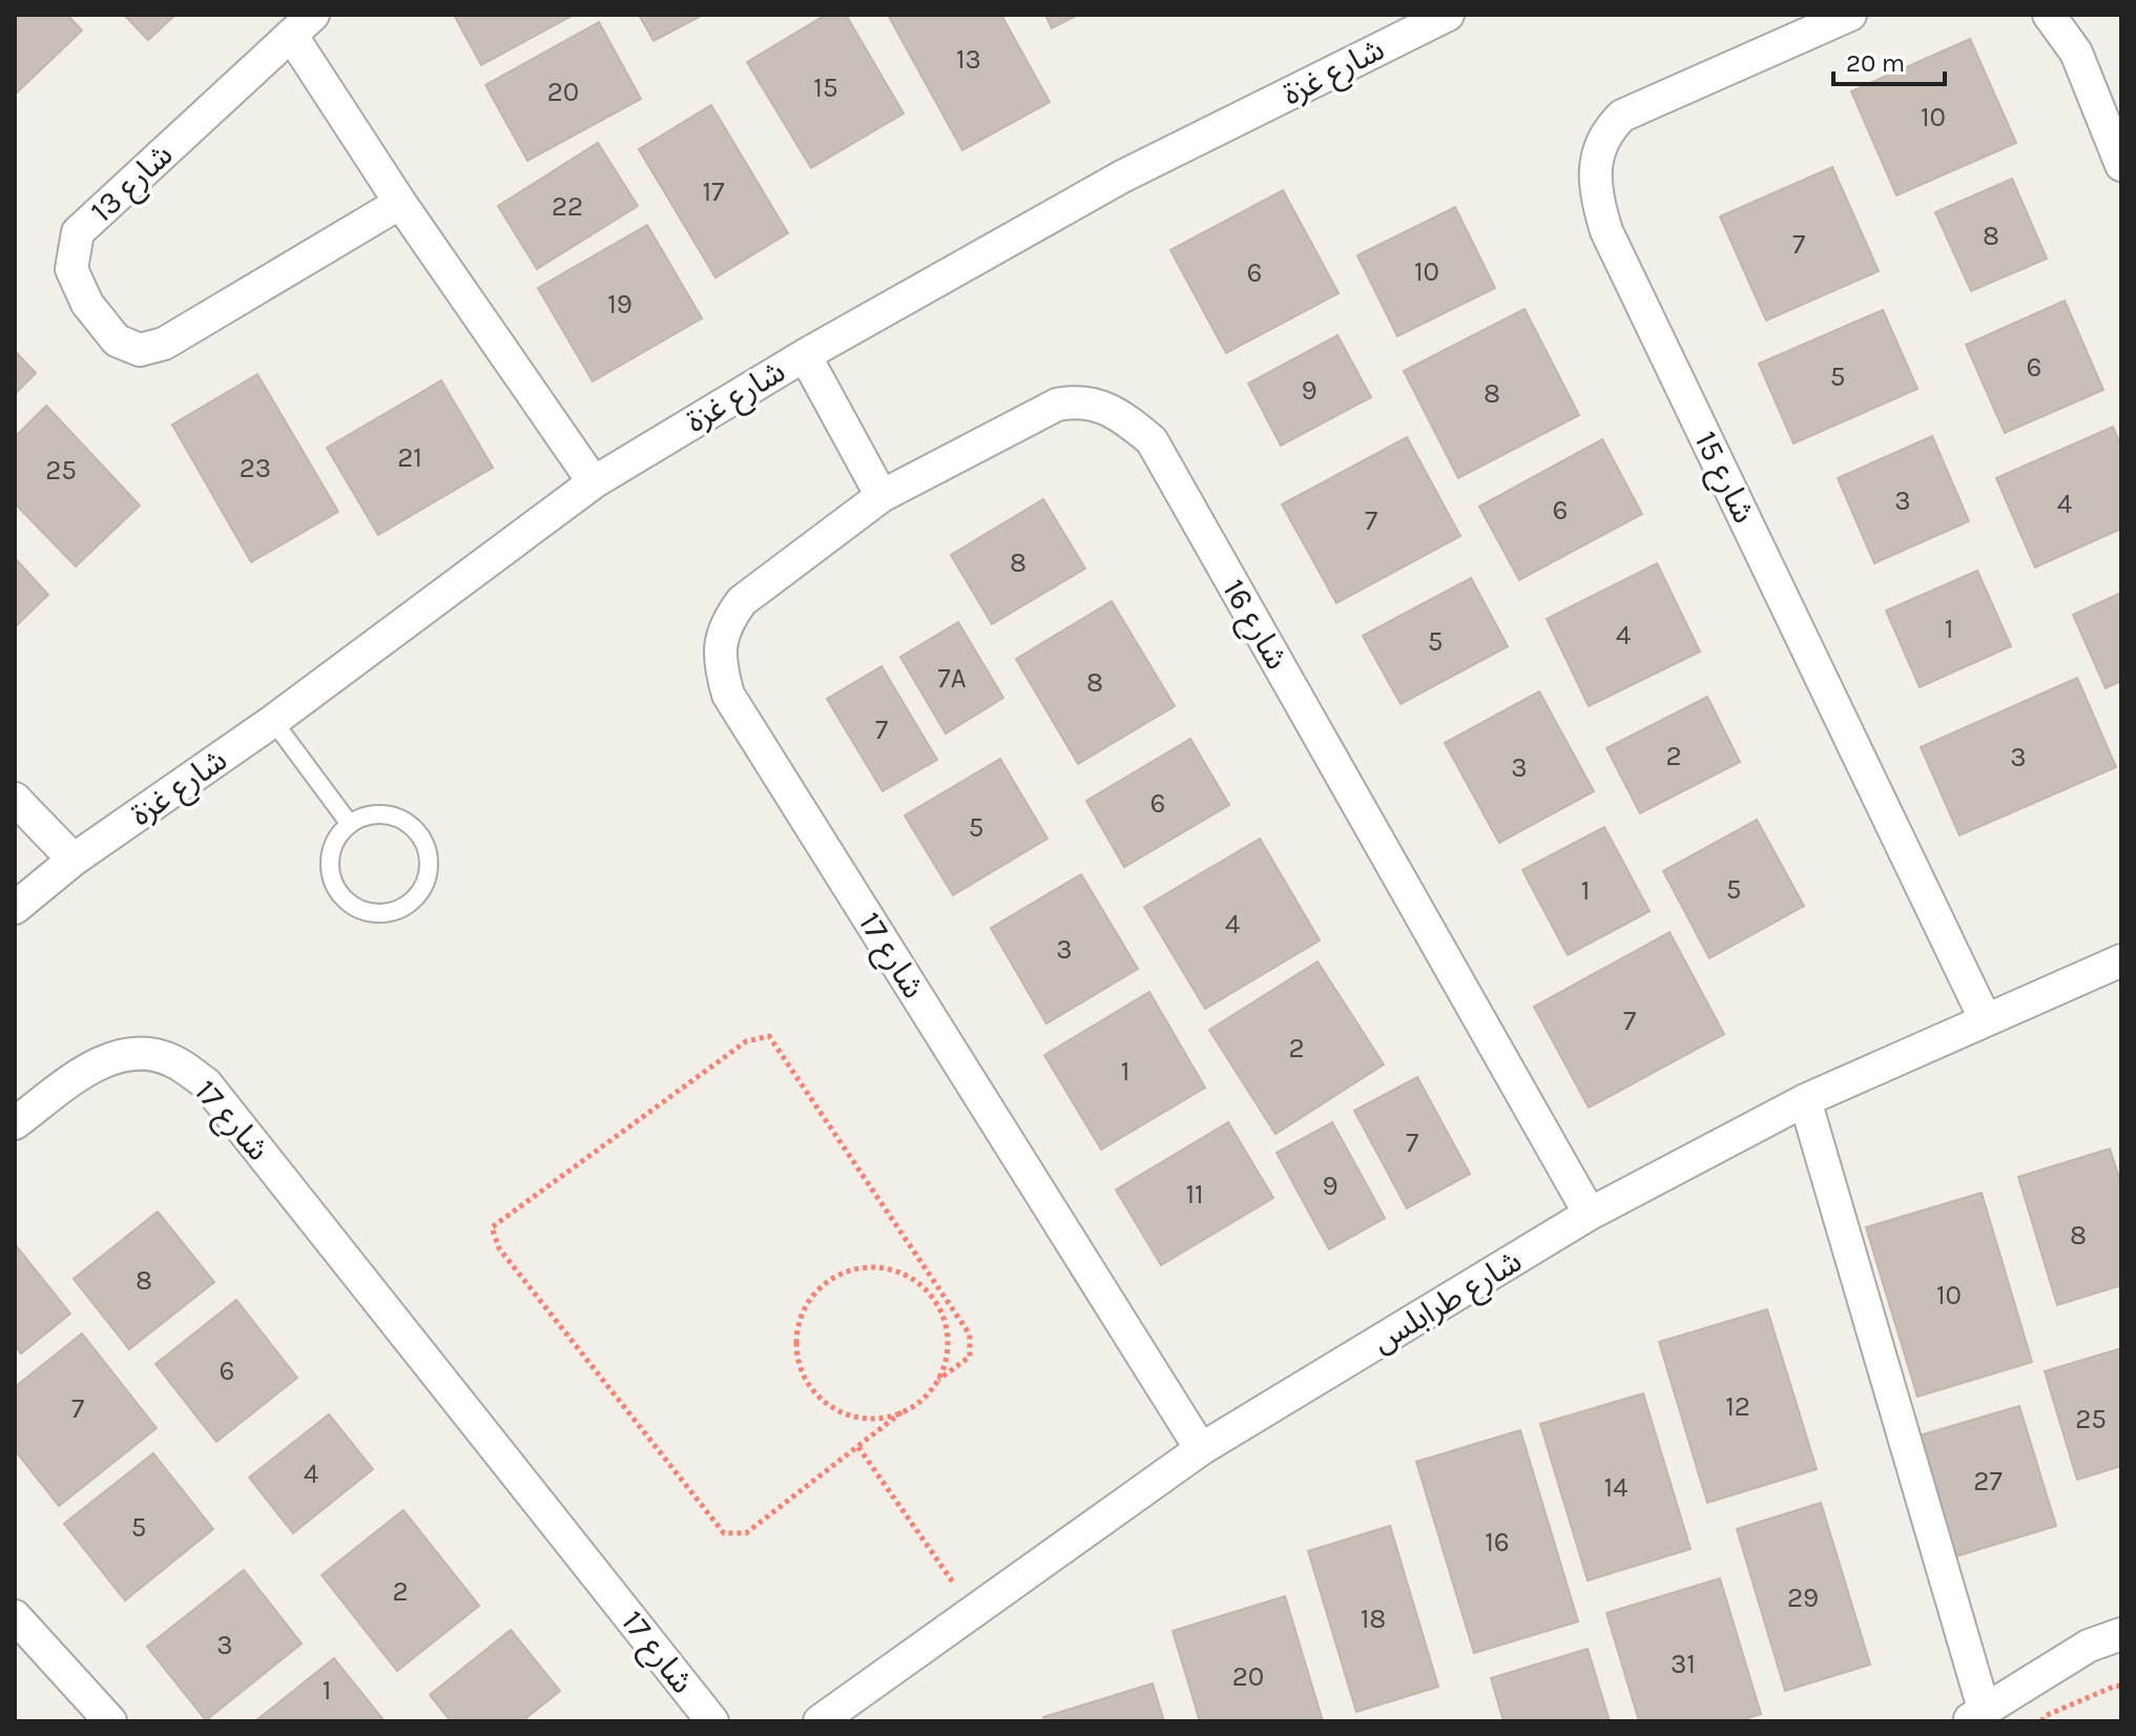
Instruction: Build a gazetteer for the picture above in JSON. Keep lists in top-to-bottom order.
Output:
{
  "streets": {
    "street": [
      "شارع غزة",
      "شارع 13",
      "شارع 15",
      "شارع 16",
      "شارع 17",
      "شارع طرابلس"
    ]
  },
  "crossings": [
    ["شارع غزة", "شارع 13"],
    ["شارع 15", "شارع طرابلس"],
    ["شارع 16", "شارع 17"],
    ["شارع 16", "شارع طرابلس"],
    ["شارع 17", "شارع طرابلس"]
  ],
  "house_numbers": [
    "13",
    "15",
    "20",
    "10",
    "17",
    "22",
    "8",
    "7",
    "10",
    "6",
    "19",
    "6",
    "5",
    "9",
    "8",
    "21",
    "23",
    "25",
    "3",
    "4",
    "6",
    "7",
    "8",
    "1",
    "4",
    "5",
    "7A",
    "8",
    "7",
    "2",
    "3",
    "3",
    "6",
    "5",
    "5",
    "1",
    "4",
    "3",
    "7",
    "2",
    "1",
    "7",
    "9",
    "11",
    "8",
    "8",
    "10",
    "6",
    "12",
    "7",
    "25",
    "4",
    "27",
    "14",
    "5",
    "16",
    "2",
    "29",
    "18",
    "3",
    "31",
    "20",
    "1"
  ],
  "scale_bar": "20 m"
}
